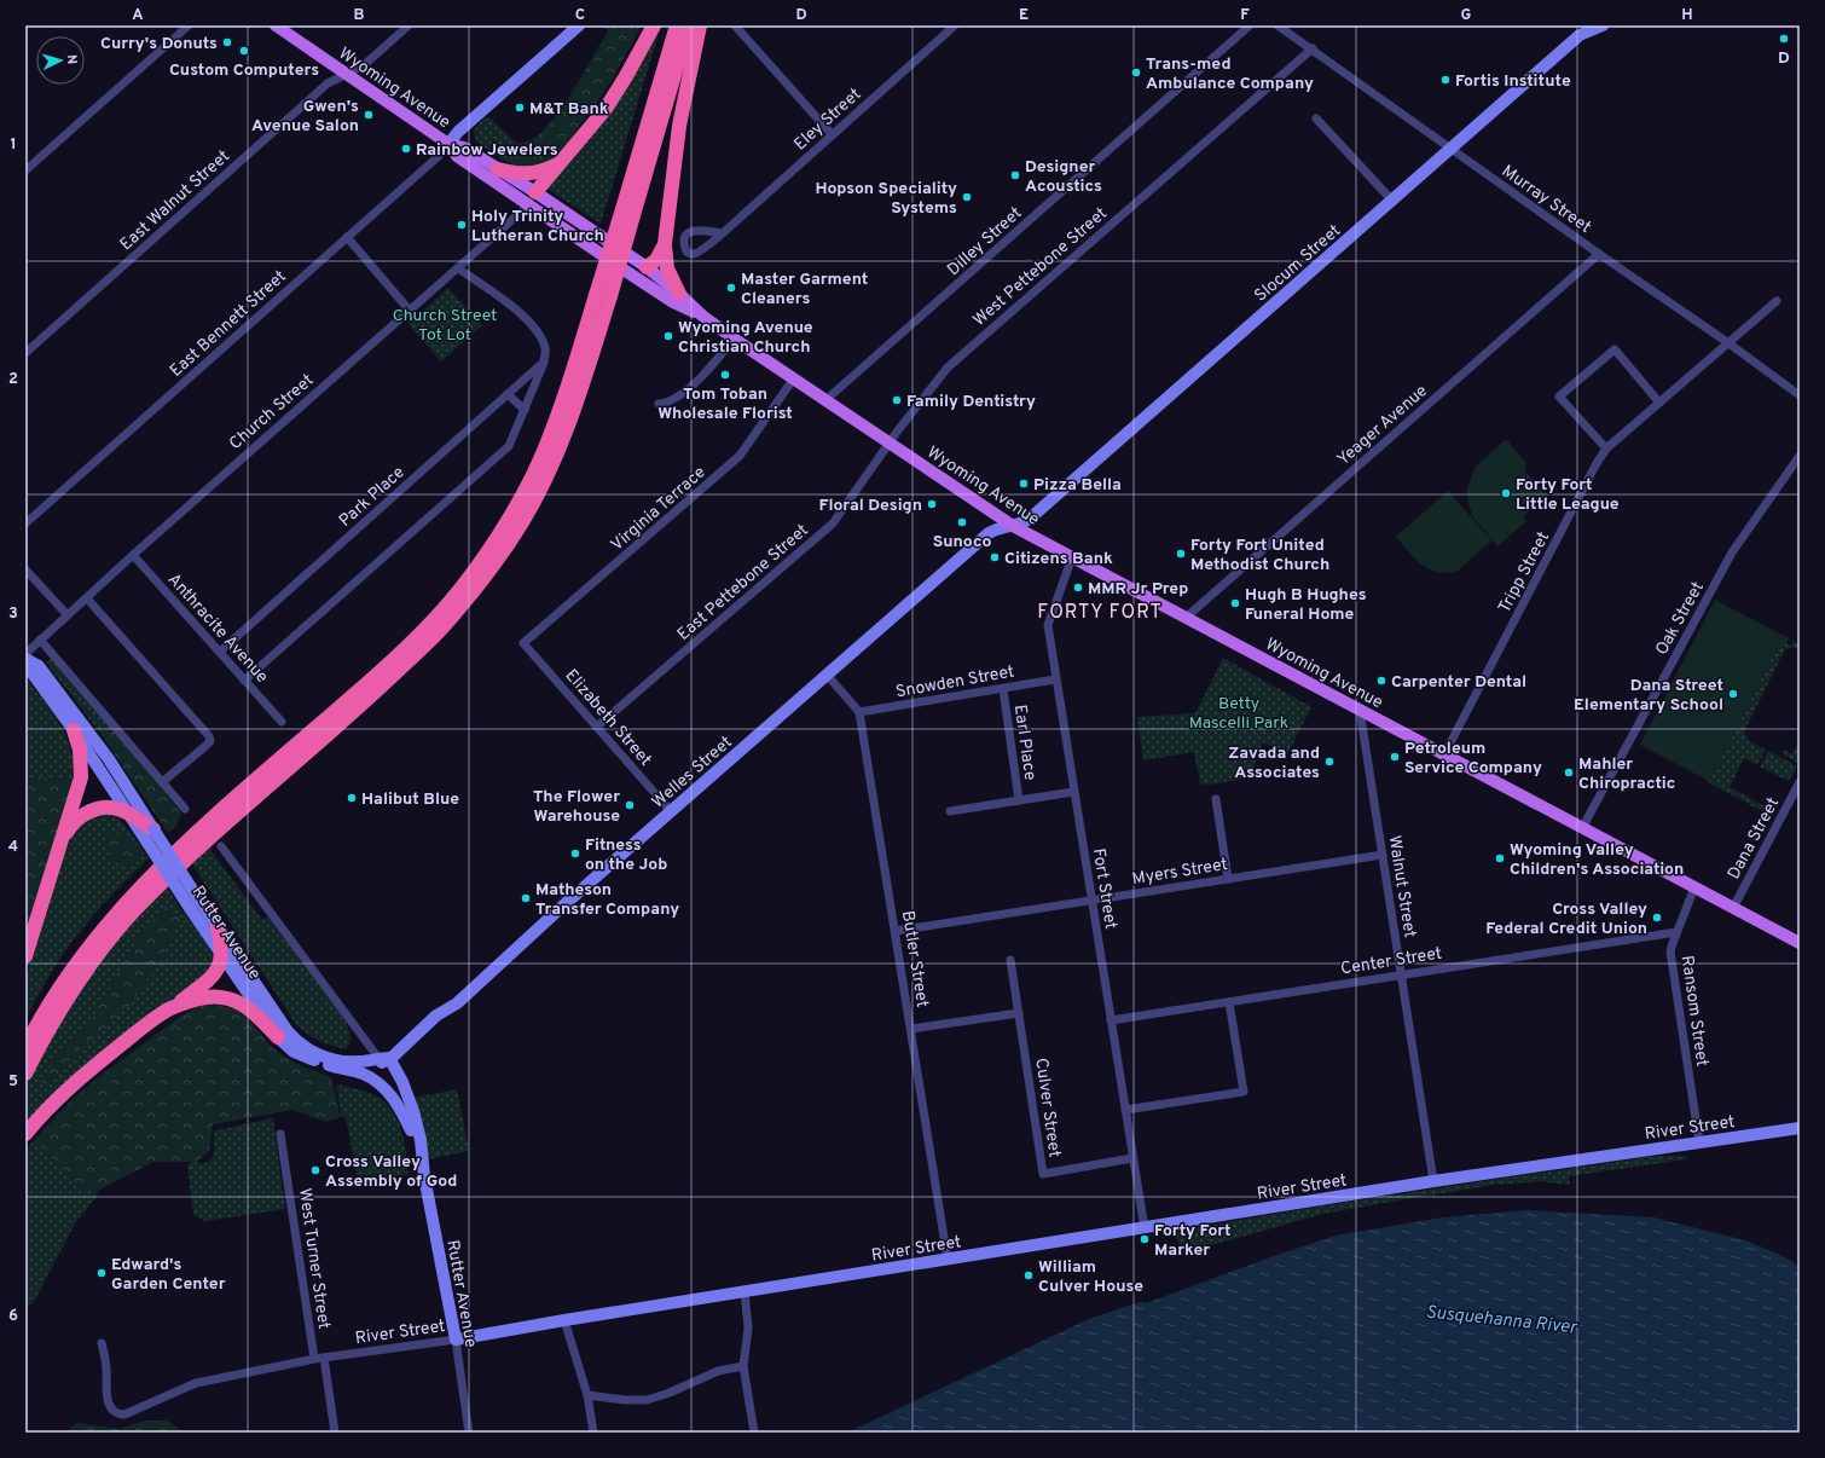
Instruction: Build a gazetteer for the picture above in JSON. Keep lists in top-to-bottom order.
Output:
{
  "streets": {
    "main road": ["Wyoming Avenue", "Church Street"],
    "street": [
      "Eley Street",
      "Murray Street",
      "East Walnut Street",
      "Dilley Street",
      "Slocum Street",
      "West Pettebone Street",
      "East Bennett Street",
      "Yeager Avenue",
      "Park Place",
      "Virginia Terrace",
      "Tripp Street",
      "East Pettebone Street",
      "Oak Street",
      "Anthracite Avenue",
      "Snowden Street",
      "Elizabeth Street",
      "Earl Place",
      "Welles Street",
      "Dana Street",
      "Myers Street",
      "Walnut Street",
      "Fort Street",
      "Rutter Avenue",
      "Butler Street",
      "Center Street",
      "Ransom Street",
      "Culver Street",
      "River Street",
      "West Turner Street"
    ]
  },
  "crossings": [
    ["Wyoming Avenue", "East Walnut Street"],
    ["Wyoming Avenue", "Dilley Street"],
    ["Wyoming Avenue", "Slocum Street"],
    ["Wyoming Avenue", "West Pettebone Street"],
    ["Wyoming Avenue", "East Bennett Street"],
    ["Wyoming Avenue", "Church Street"],
    ["Wyoming Avenue", "Yeager Avenue"],
    ["Wyoming Avenue", "Virginia Terrace"],
    ["Wyoming Avenue", "Tripp Street"],
    ["Wyoming Avenue", "East Pettebone Street"],
    ["Wyoming Avenue", "Oak Street"],
    ["Wyoming Avenue", "Welles Street"],
    ["Wyoming Avenue", "Dana Street"],
    ["Wyoming Avenue", "Walnut Street"],
    ["Wyoming Avenue", "Fort Street"],
    ["Wyoming Avenue", "Ransom Street"],
    ["Murray Street", "Slocum Street"],
    ["Murray Street", "West Pettebone Street"],
    ["Murray Street", "Yeager Avenue"],
    ["Murray Street", "Tripp Street"],
    ["Slocum Street", "Welles Street"],
    ["West Pettebone Street", "East Pettebone Street"],
    ["Church Street", "Anthracite Avenue"],
    ["Park Place", "Anthracite Avenue"],
    ["Virginia Terrace", "Elizabeth Street"],
    ["East Pettebone Street", "Elizabeth Street"],
    ["Snowden Street", "Earl Place"],
    ["Snowden Street", "Fort Street"],
    ["Snowden Street", "Butler Street"],
    ["Elizabeth Street", "Welles Street"],
    ["Welles Street", "Rutter Avenue"],
    ["Myers Street", "Walnut Street"],
    ["Myers Street", "Fort Street"],
    ["Myers Street", "Butler Street"],
    ["Walnut Street", "Center Street"],
    ["Walnut Street", "River Street"],
    ["Fort Street", "Center Street"],
    ["Fort Street", "Culver Street"],
    ["Fort Street", "River Street"],
    ["Rutter Avenue", "River Street"],
    ["Butler Street", "River Street"],
    ["Center Street", "Ransom Street"],
    ["Ransom Street", "River Street"],
    ["River Street", "West Turner Street"]
  ],
  "districts": ["FORTY FORT"],
  "water": ["Susquehanna River"],
  "parks": ["Church Street Tot Lot", "Betty Mascelli Park"],
  "places": [
    "D",
    "Curry's Donuts",
    "Custom Computers",
    "Trans-med Ambulance Company",
    "Fortis Institute",
    "M&T Bank",
    "Gwen's Avenue Salon",
    "Rainbow Jewelers",
    "Designer Acoustics",
    "Hopson Speciality Systems",
    "Holy Trinity Lutheran Church",
    "Master Garment Cleaners",
    "Wyoming Avenue Christian Church",
    "Tom Toban Wholesale Florist",
    "Family Dentistry",
    "Pizza Bella",
    "Forty Fort Little League",
    "Floral Design",
    "Sunoco",
    "Forty Fort United Methodist Church",
    "Citizens Bank",
    "MMR Jr Prep",
    "Hugh B Hughes Funeral Home",
    "Carpenter Dental",
    "Dana Street Elementary School",
    "Petroleum Service Company",
    "Zavada and Associates",
    "Mahler Chiropractic",
    "Halibut Blue",
    "The Flower Warehouse",
    "Fitness on the Job",
    "Wyoming Valley Children's Association",
    "Matheson Transfer Company",
    "Cross Valley Federal Credit Union",
    "Cross Valley Assembly of God",
    "Forty Fort Marker",
    "Edward's Garden Center",
    "William Culver House"
  ],
  "north": "right",
  "grid": {
    "columns": [
      "A",
      "B",
      "C",
      "D",
      "E",
      "F",
      "G",
      "H"
    ],
    "rows": [
      "1",
      "2",
      "3",
      "4",
      "5",
      "6"
    ]
  }
}
